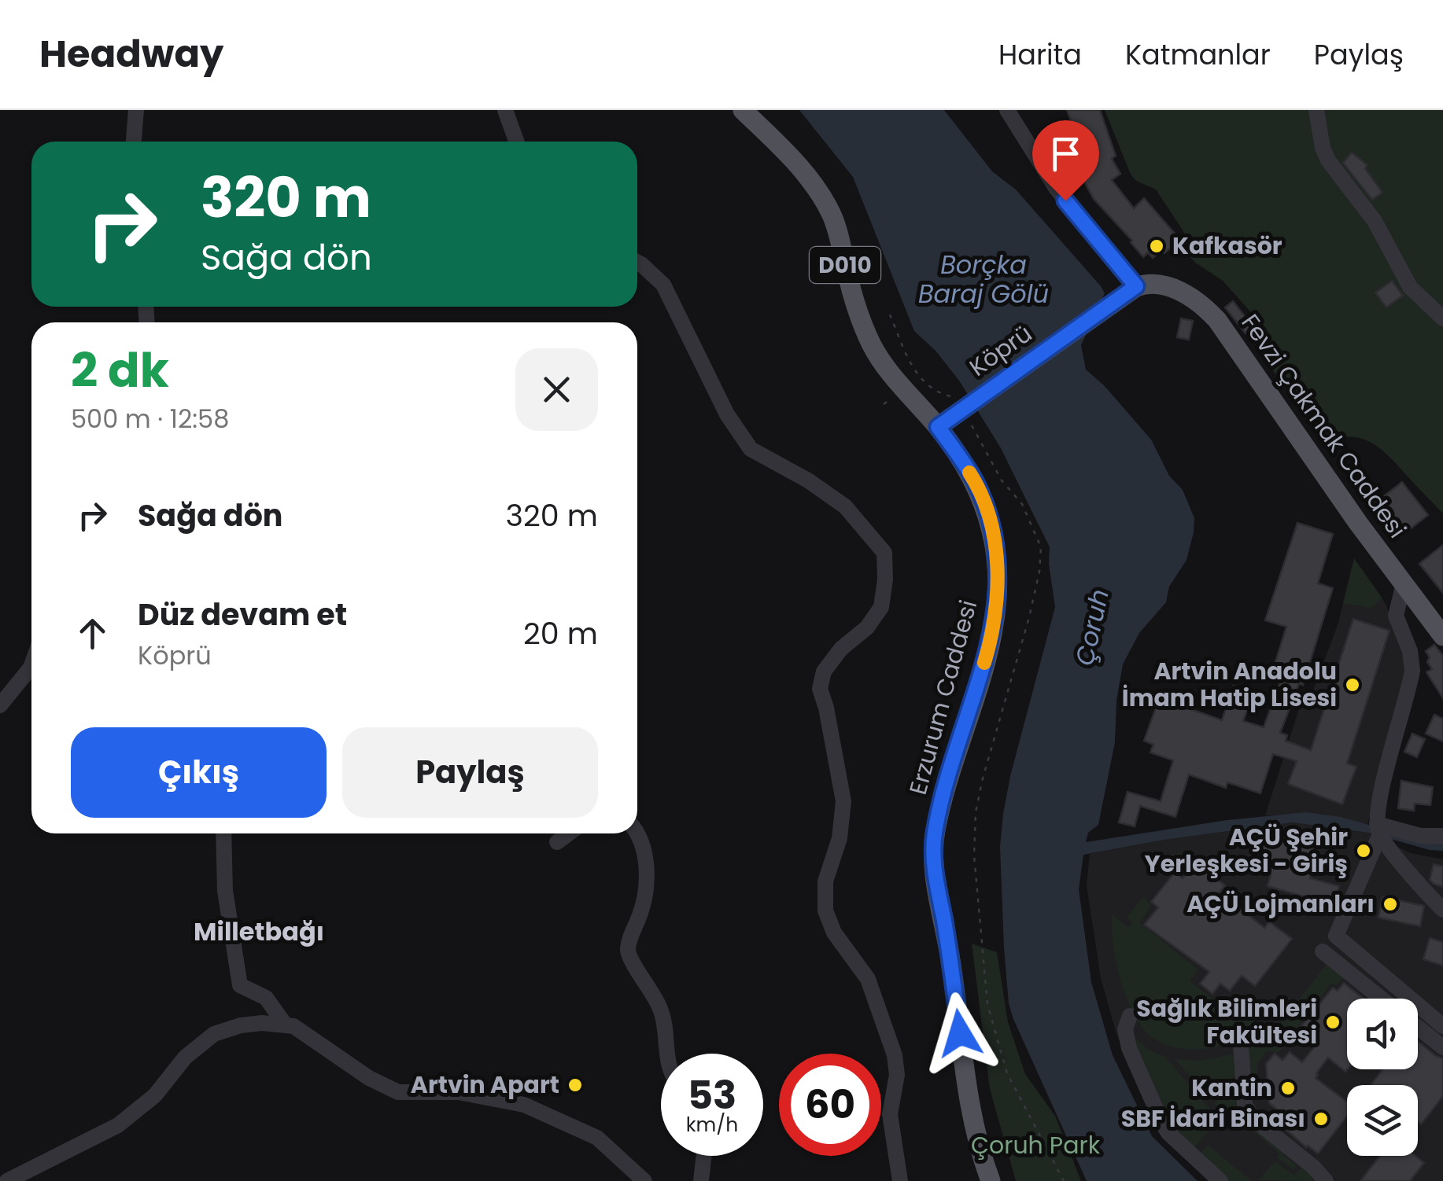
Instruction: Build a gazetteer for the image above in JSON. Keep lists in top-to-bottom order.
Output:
{
  "streets": {
    "main road": [
      "D010",
      "Köprü",
      "Fevzi Çakmak Caddesi",
      "Erzurum Caddesi"
    ]
  },
  "crossings": [
    ["Köprü", "Fevzi Çakmak Caddesi"],
    ["Köprü", "Erzurum Caddesi"]
  ],
  "districts": ["Milletbağı"],
  "water": ["Borçka Baraj Gölü", "Çoruh"],
  "parks": ["Çoruh Park"],
  "places": [
    "Kafkasör",
    "Artvin Anadolu İmam Hatip Lisesi",
    "AÇÜ Şehir Yerleşkesi - Giriş",
    "AÇÜ Lojmanları",
    "Sağlık Bilimleri Fakültesi",
    "Artvin Apart",
    "Kantin",
    "SBF İdari Binası"
  ],
  "page": {
    "header": "Headway",
    "nav": ["Harita", "Katmanlar", "Paylaş"],
    "turn": ["320 m", "Sağa dön"],
    "heading": ["2 dk", "500 m · 12:58"],
    "list": [
      {
        "name": "Sağa dön",
        "value": "320 m"
      },
      {
        "name": "Düz devam et",
        "note": "Köprü",
        "value": "20 m"
      }
    ],
    "buttons": ["Çıkış", "Paylaş"],
    "speed": "53 km/h",
    "limit": "60"
  }
}
